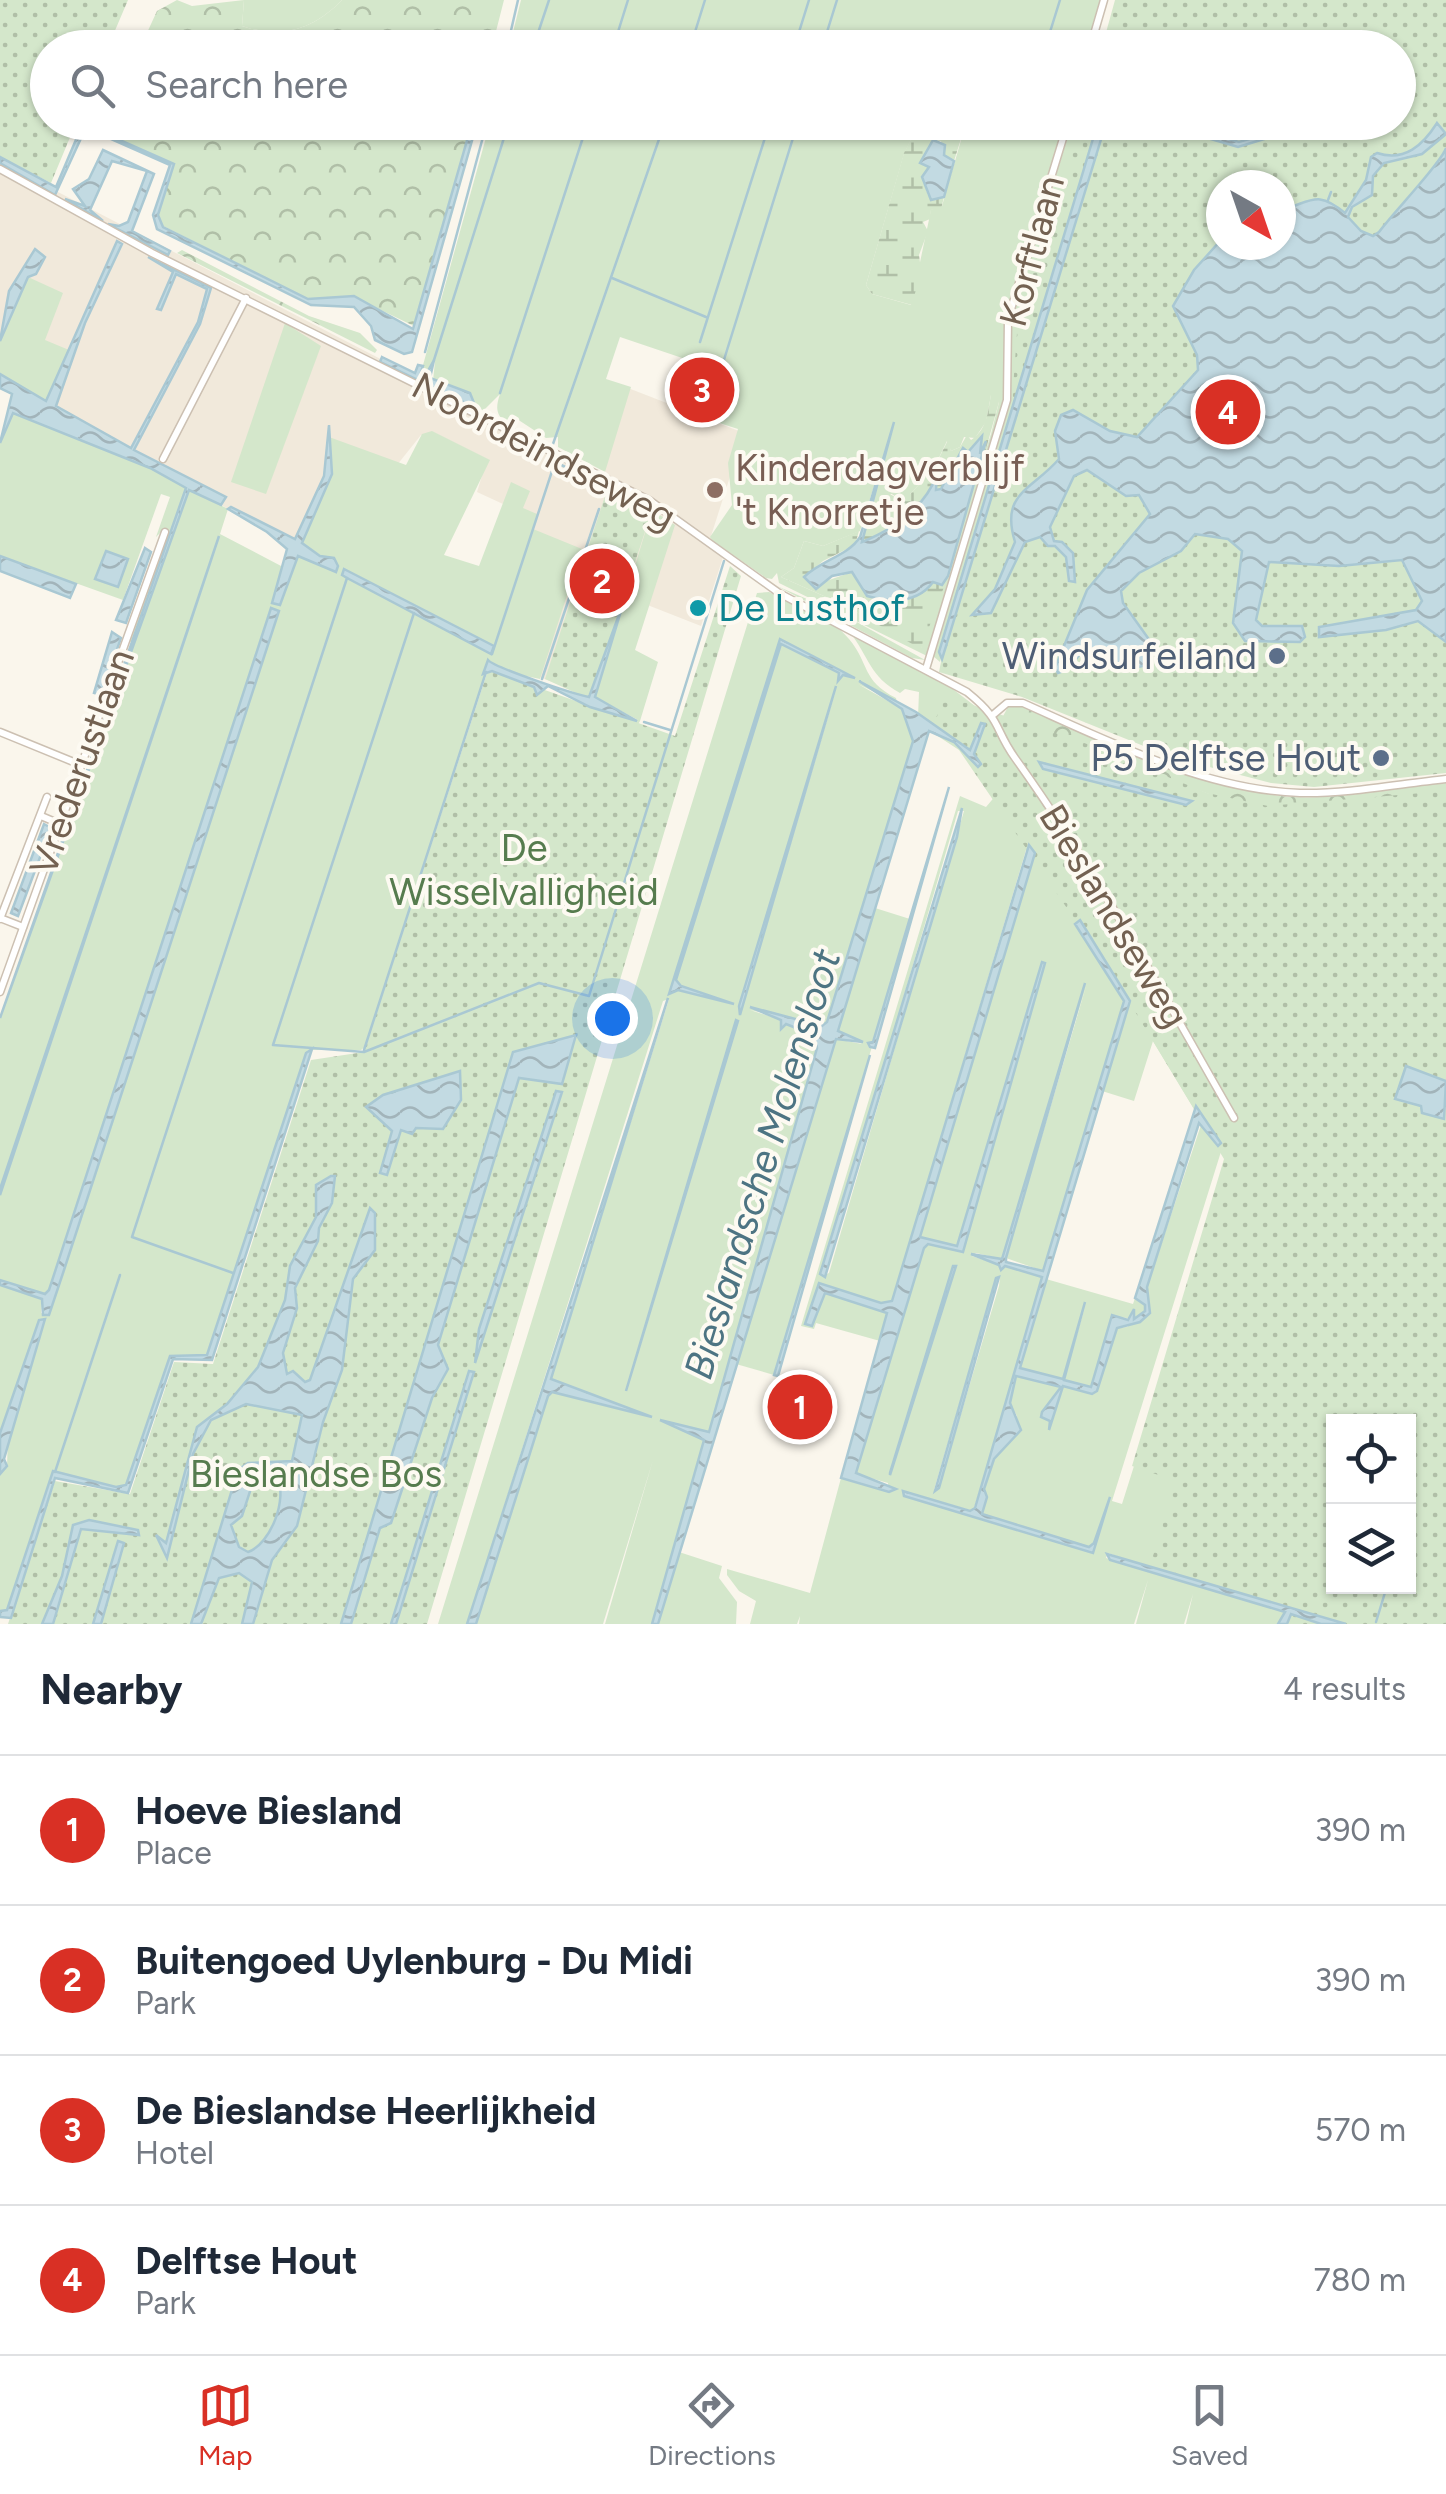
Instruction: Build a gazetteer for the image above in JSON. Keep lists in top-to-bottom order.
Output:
{
  "streets": {
    "street": [
      "Korftlaan",
      "Noordeindseweg",
      "Vrederustlaan",
      "Bieslandseweg"
    ]
  },
  "crossings": [
    ["Korftlaan", "Noordeindseweg"],
    ["Noordeindseweg", "Bieslandseweg"]
  ],
  "water": ["Bieslandsche Molensloot"],
  "parks": ["De Wisselvalligheid", "Bieslandse Bos"],
  "places": [
    "Kinderdagverblijf 't Knorretje",
    "De Lusthof",
    "Windsurfeiland",
    "P5 Delftse Hout"
  ],
  "north": "bottom right",
  "page": {
    "search": "Search here",
    "pins": [
      "3",
      "4",
      "2",
      "1"
    ],
    "heading": ["Nearby", "4 results"],
    "list": [
      {
        "mark": "1",
        "name": "Hoeve Biesland",
        "note": "Place",
        "value": "390 m"
      },
      {
        "mark": "2",
        "name": "Buitengoed Uylenburg - Du Midi",
        "note": "Park",
        "value": "390 m"
      },
      {
        "mark": "3",
        "name": "De Bieslandse Heerlijkheid",
        "note": "Hotel",
        "value": "570 m"
      },
      {
        "mark": "4",
        "name": "Delftse Hout",
        "note": "Park",
        "value": "780 m"
      }
    ],
    "nav": ["Map", "Directions", "Saved"]
  }
}
